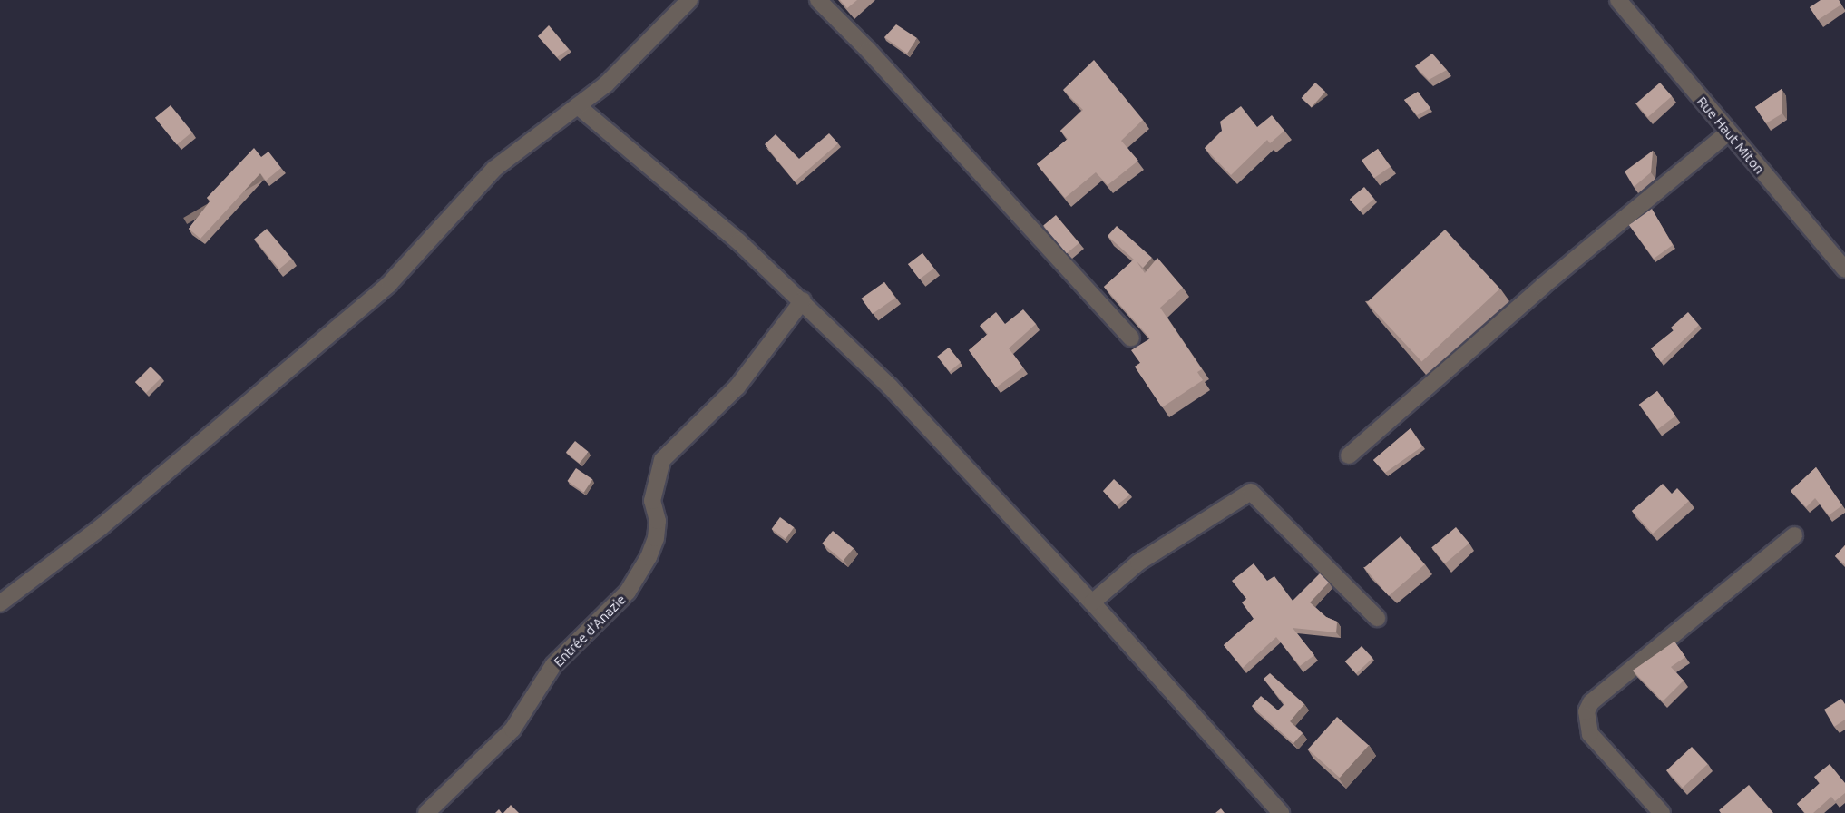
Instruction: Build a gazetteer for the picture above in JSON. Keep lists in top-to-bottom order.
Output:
{
  "streets": {
    "street": ["Rue Haut Miton", "Entrée d'Anazie"]
  }
}
